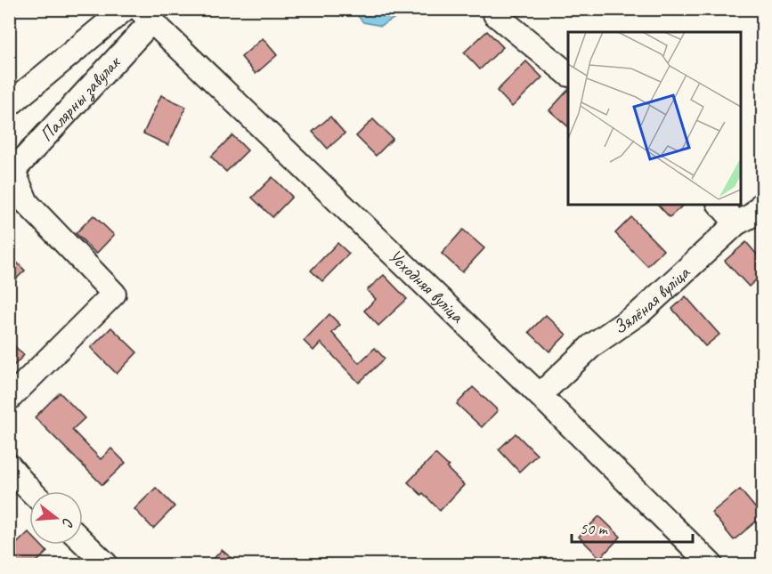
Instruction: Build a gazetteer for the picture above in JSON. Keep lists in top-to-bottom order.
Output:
{
  "streets": {
    "street": ["Палярны завулак", "Усходняя вуліца", "Зялёная вуліца"]
  },
  "crossings": [
    ["Палярны завулак", "Усходняя вуліца"],
    ["Усходняя вуліца", "Зялёная вуліца"]
  ],
  "scale_bar": "50 m",
  "north": "right"
}
